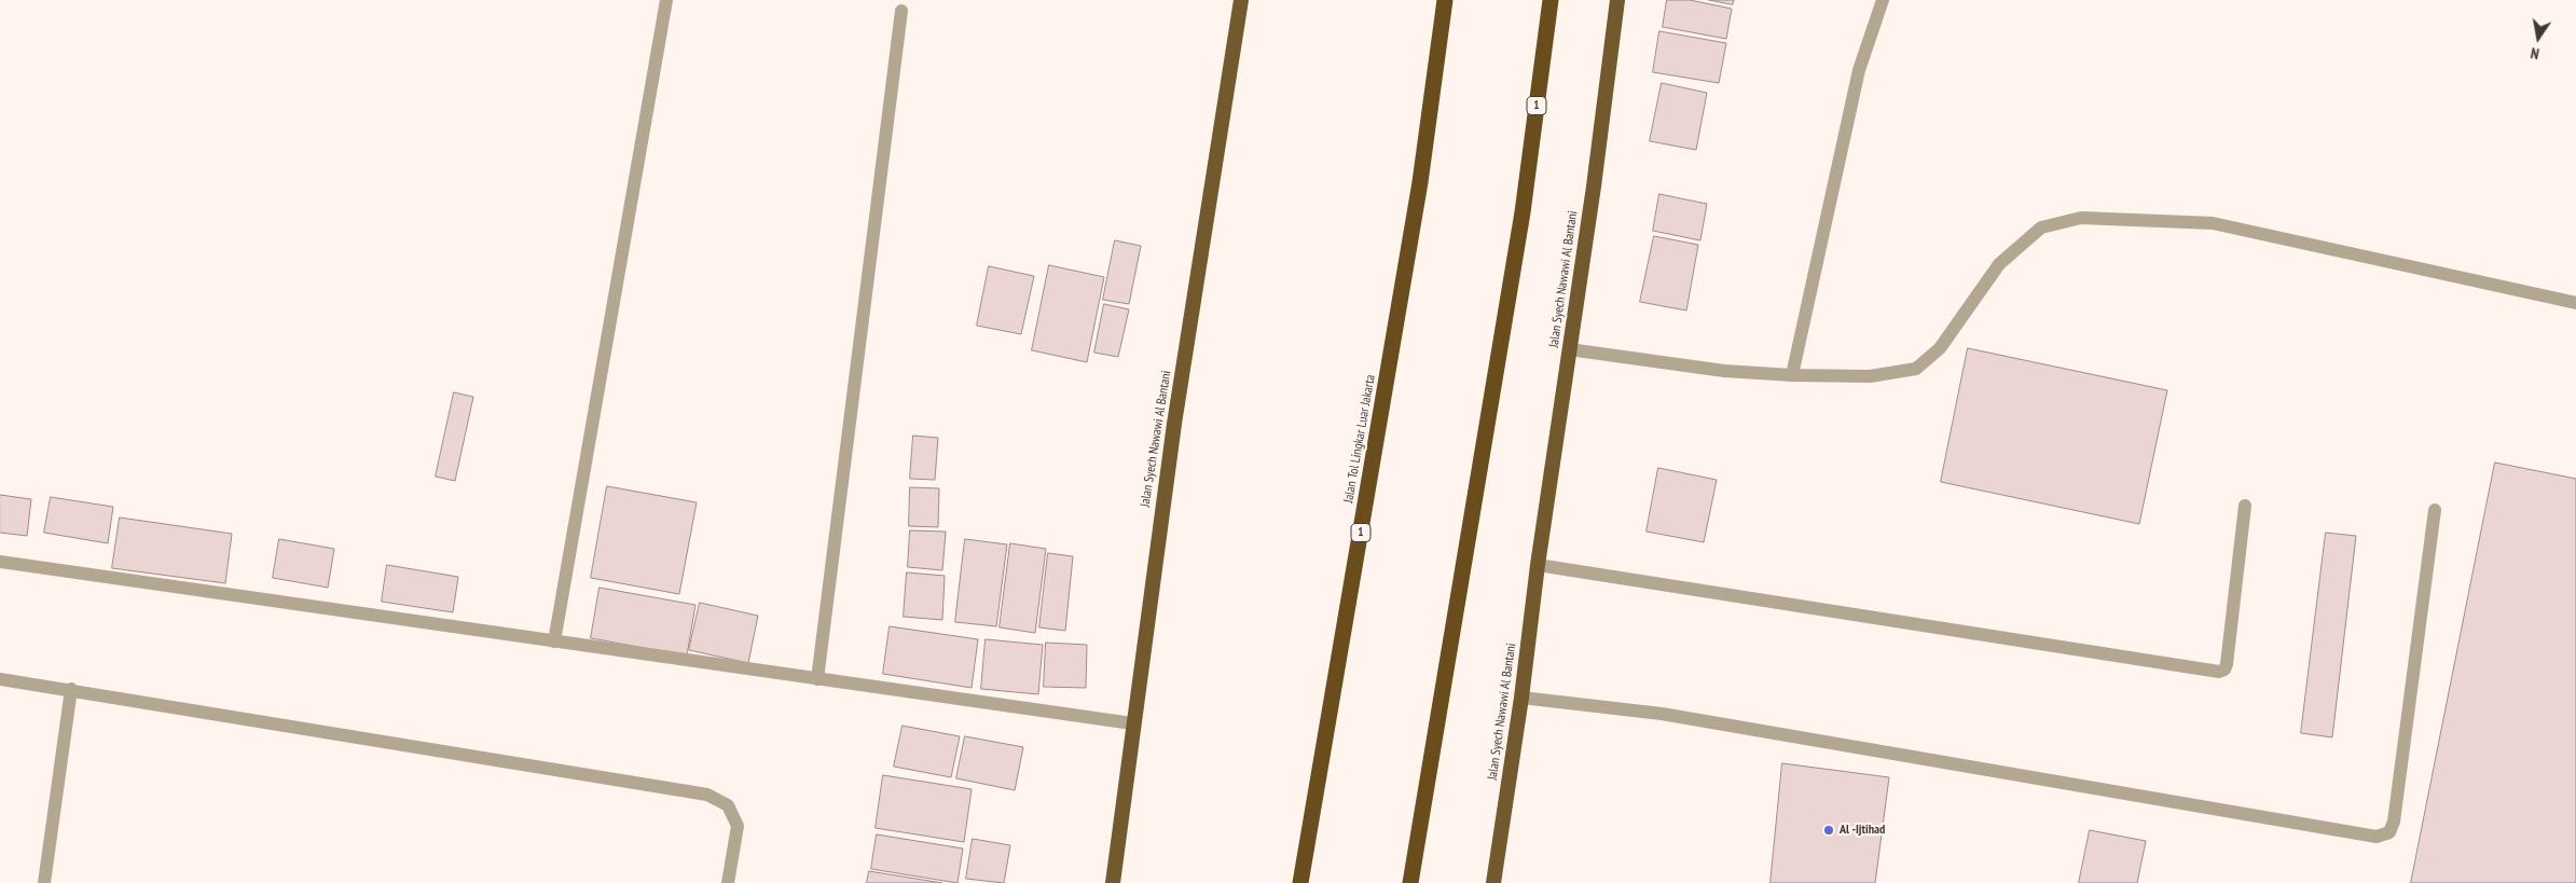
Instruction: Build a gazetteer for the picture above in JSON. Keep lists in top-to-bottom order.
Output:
{
  "streets": {
    "highway": ["1", "Jalan Syech Nawawi Al Bantani", "Jalan Tol Lingkar Luar Jakarta"]
  },
  "places": ["Al -Ijtihad"],
  "north": "bottom"
}
